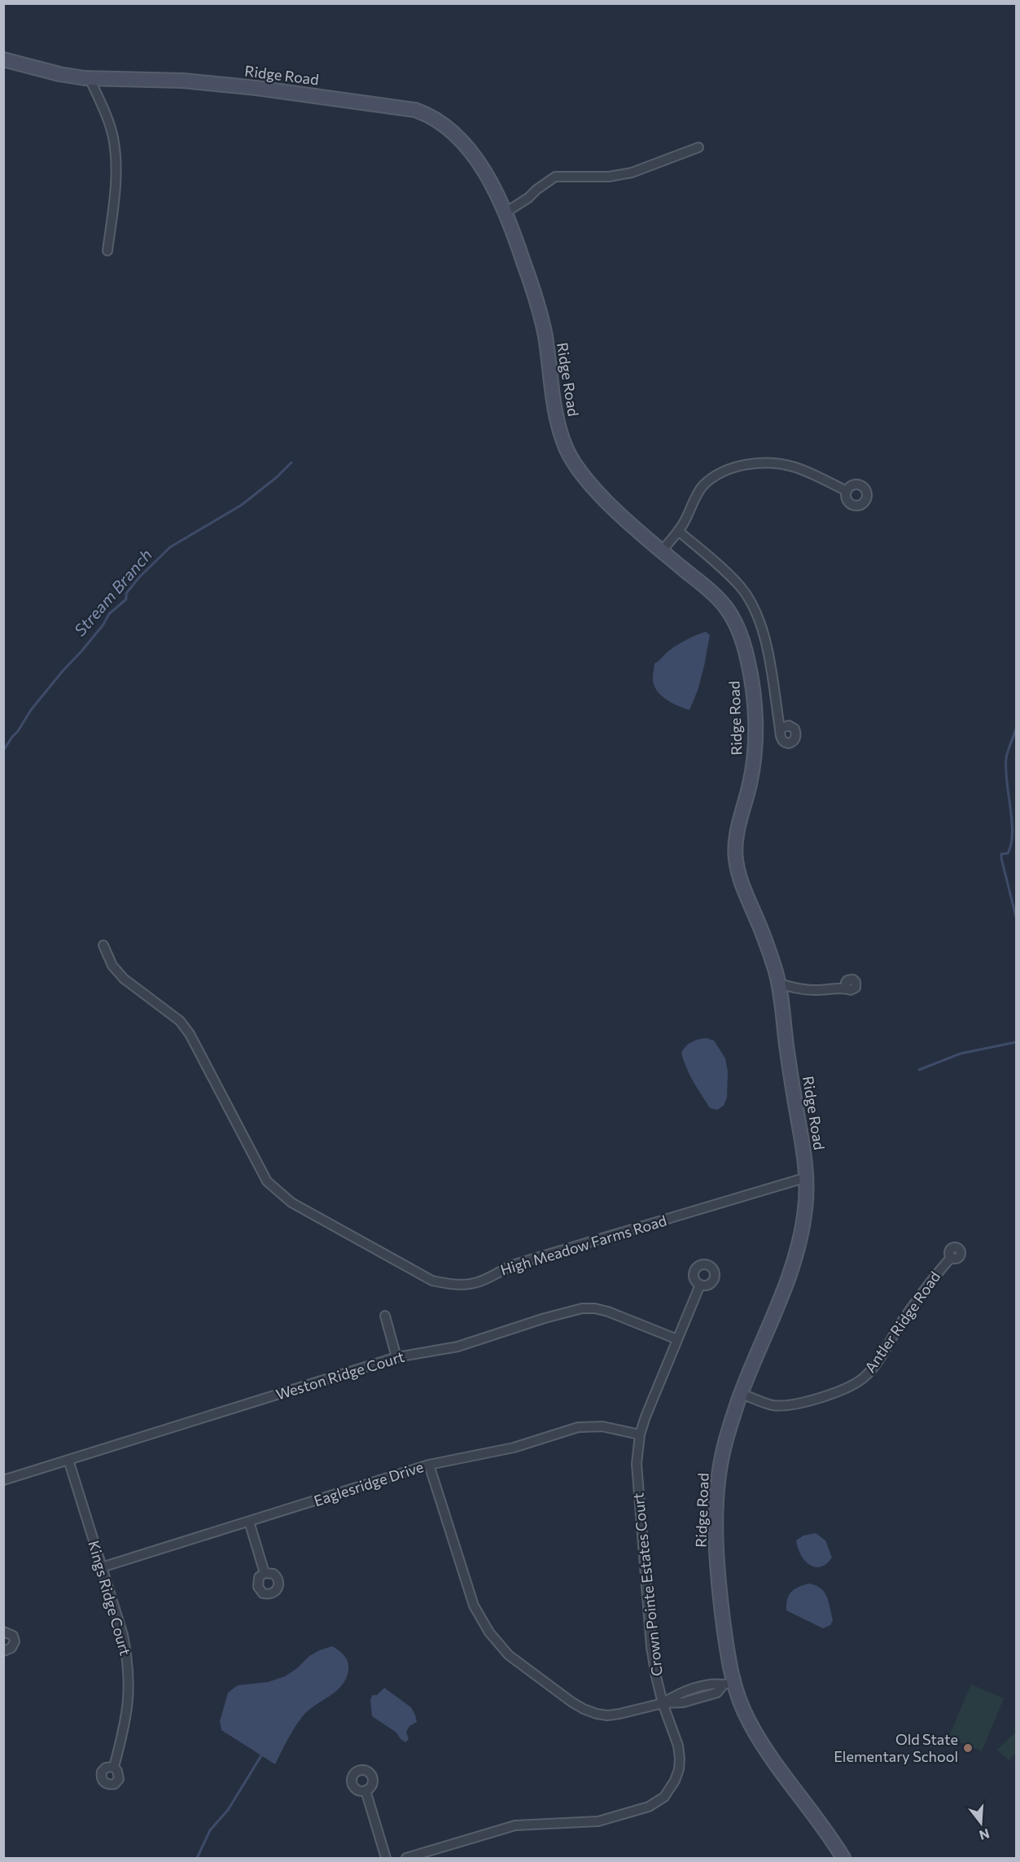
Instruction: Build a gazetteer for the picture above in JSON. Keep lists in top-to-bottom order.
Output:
{
  "streets": {
    "street": [
      "Ridge Road",
      "High Meadow Farms Road",
      "Antler Ridge Road",
      "Weston Ridge Court",
      "Eaglesridge Drive",
      "Crown Pointe Estates Court",
      "Kings Ridge Court"
    ]
  },
  "crossings": [
    ["Ridge Road", "High Meadow Farms Road"],
    ["Ridge Road", "Antler Ridge Road"],
    ["Weston Ridge Court", "Crown Pointe Estates Court"],
    ["Weston Ridge Court", "Kings Ridge Court"],
    ["Eaglesridge Drive", "Crown Pointe Estates Court"],
    ["Eaglesridge Drive", "Kings Ridge Court"]
  ],
  "water": ["Stream Branch"],
  "places": ["Old State Elementary School"],
  "north": "bottom"
}
